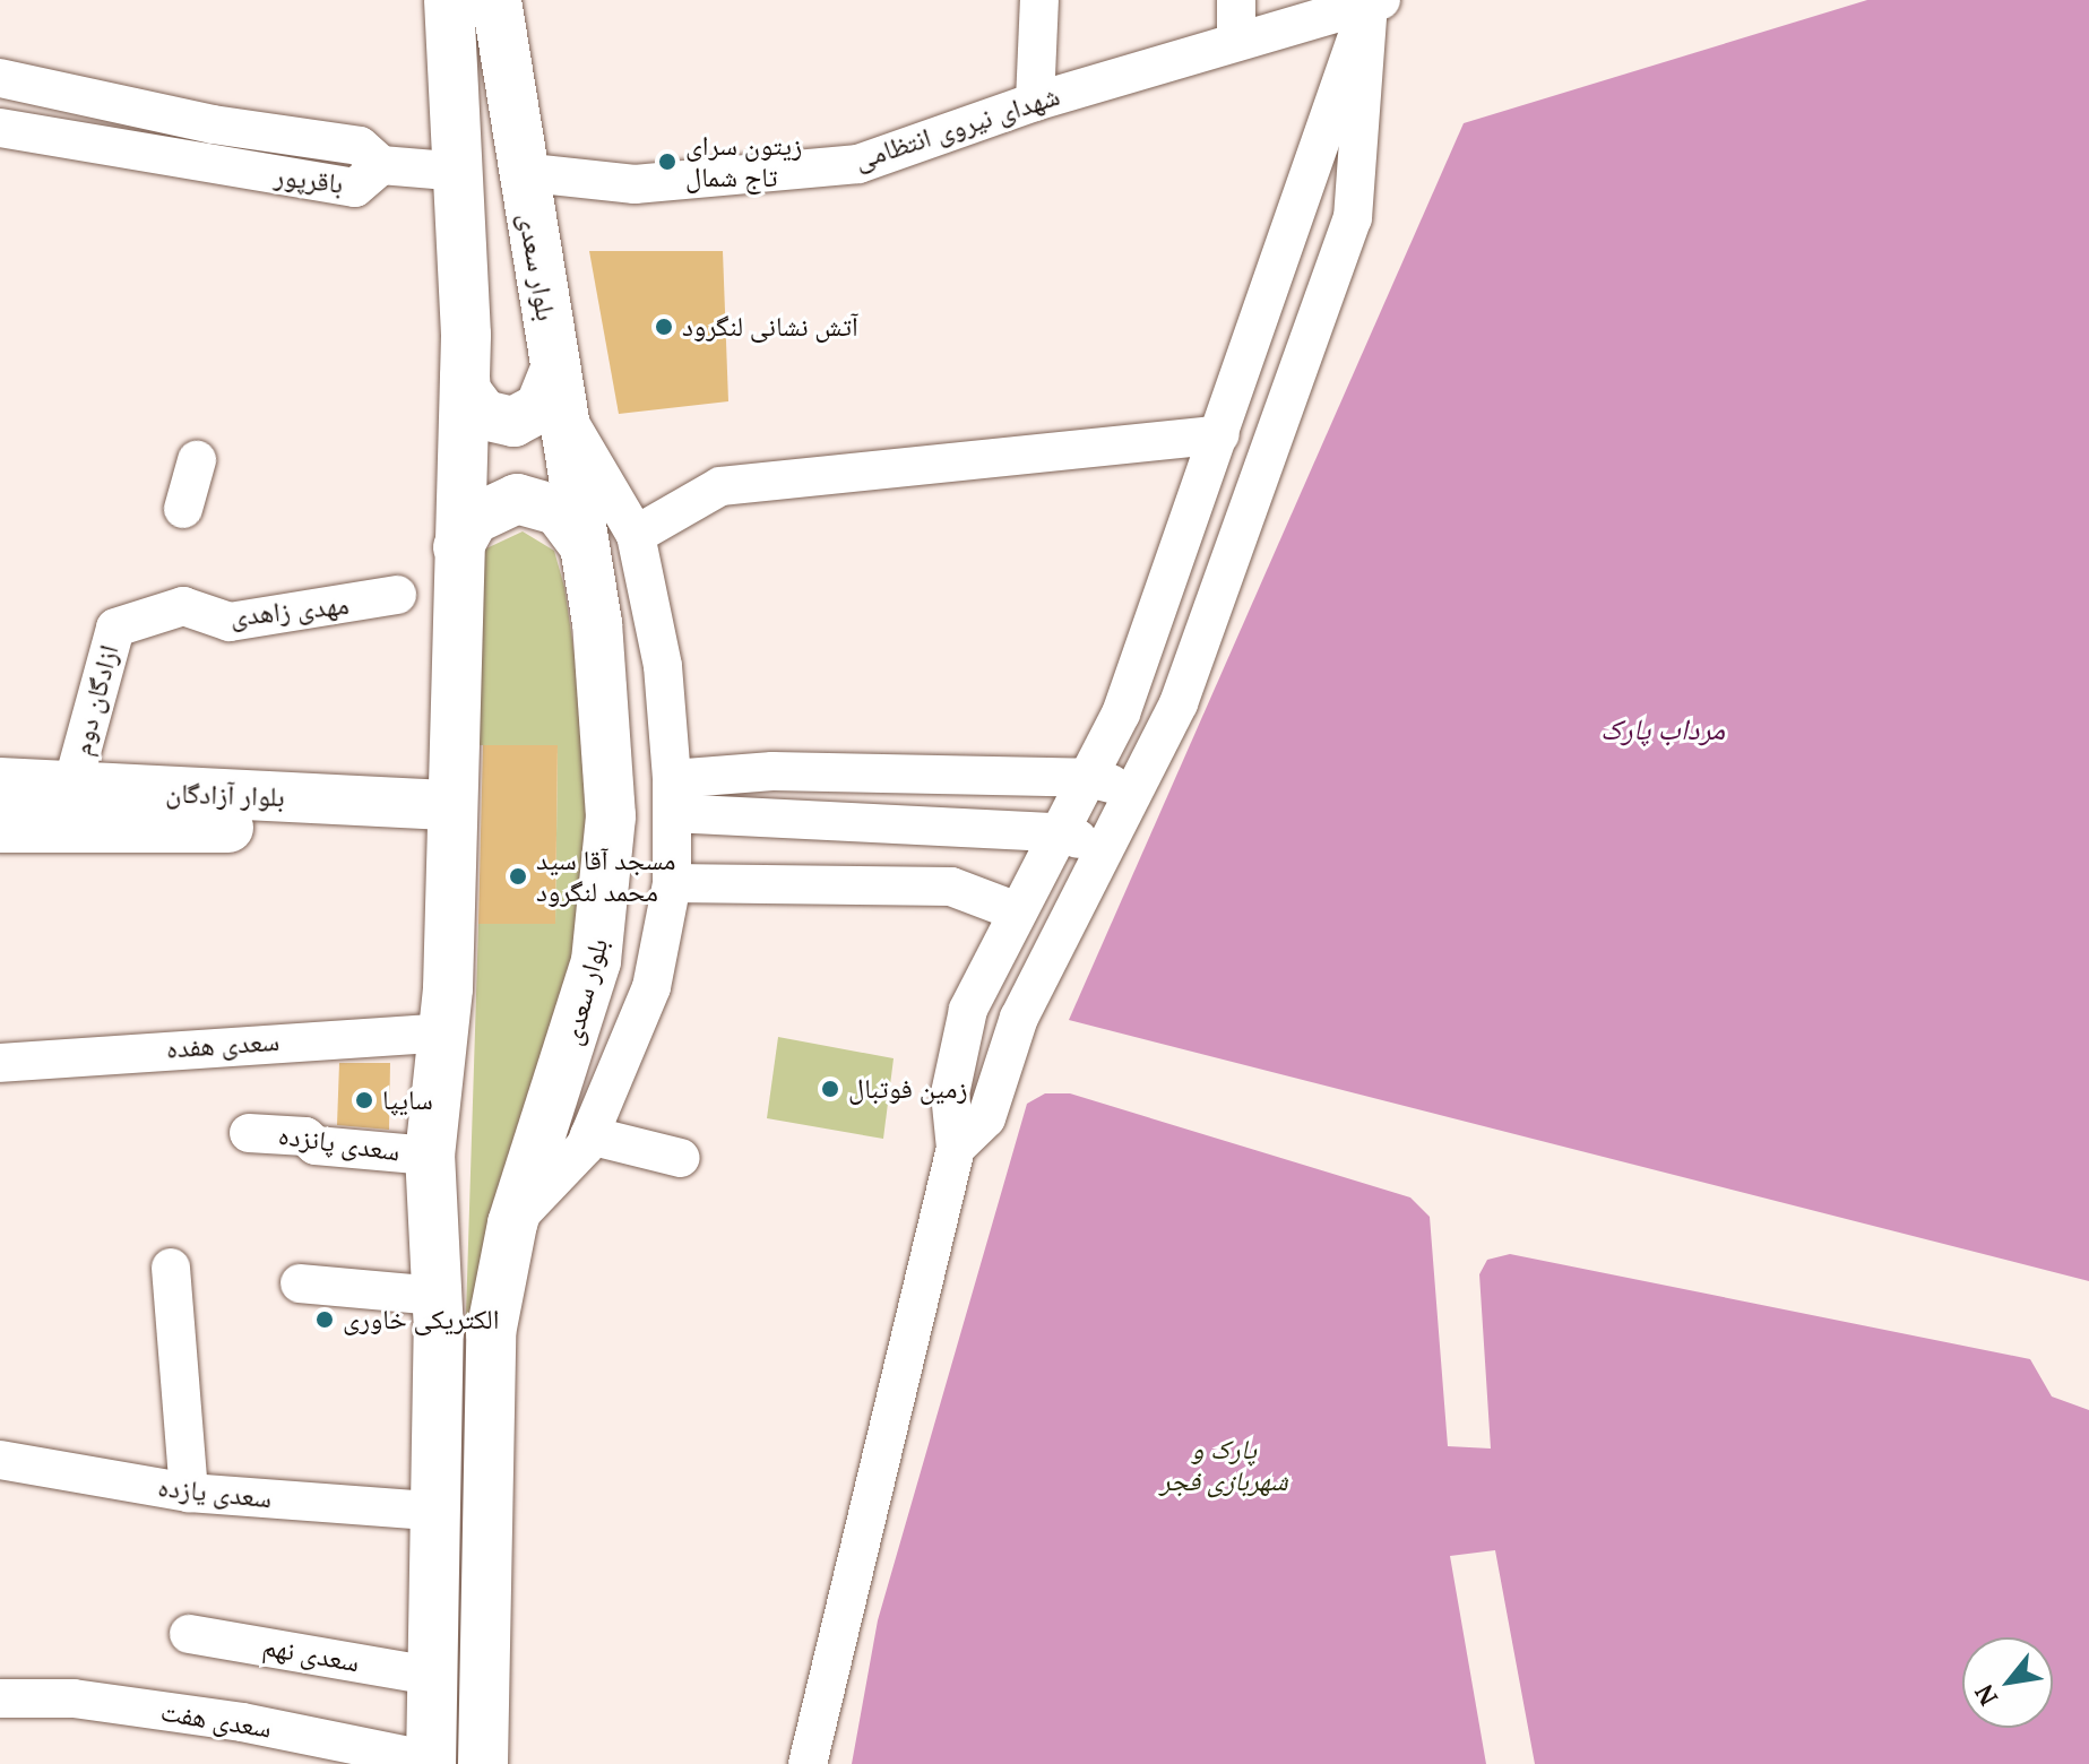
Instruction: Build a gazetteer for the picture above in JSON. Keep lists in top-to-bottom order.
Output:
{
  "streets": {
    "highway": ["بلوار سعدی", "بلوار آزادگان"],
    "street": [
      "شهدای نیروی انتظامی",
      "باقرپور",
      "مهدی زاهدی",
      "ازادگان دوم",
      "سعدی هفده",
      "سعدی پانزده",
      "سعدی یازده",
      "سعدی نهم",
      "سعدی هفت"
    ]
  },
  "crossings": [
    ["شهدای نیروی انتظامی", "بلوار سعدی"],
    ["مهدی زاهدی", "ازادگان دوم"],
    ["ازادگان دوم", "بلوار آزادگان"]
  ],
  "water": ["مرداب پارک"],
  "parks": ["پارک و شهربازی فجر"],
  "places": [
    "زیتون سرای تاج شمال",
    "آتش نشانی لنگرود",
    "مسجد آقا سید محمد لنگرود",
    "زمین فوتبال",
    "سایپا",
    "الکتریکی خاوری"
  ],
  "north": "bottom left"
}
